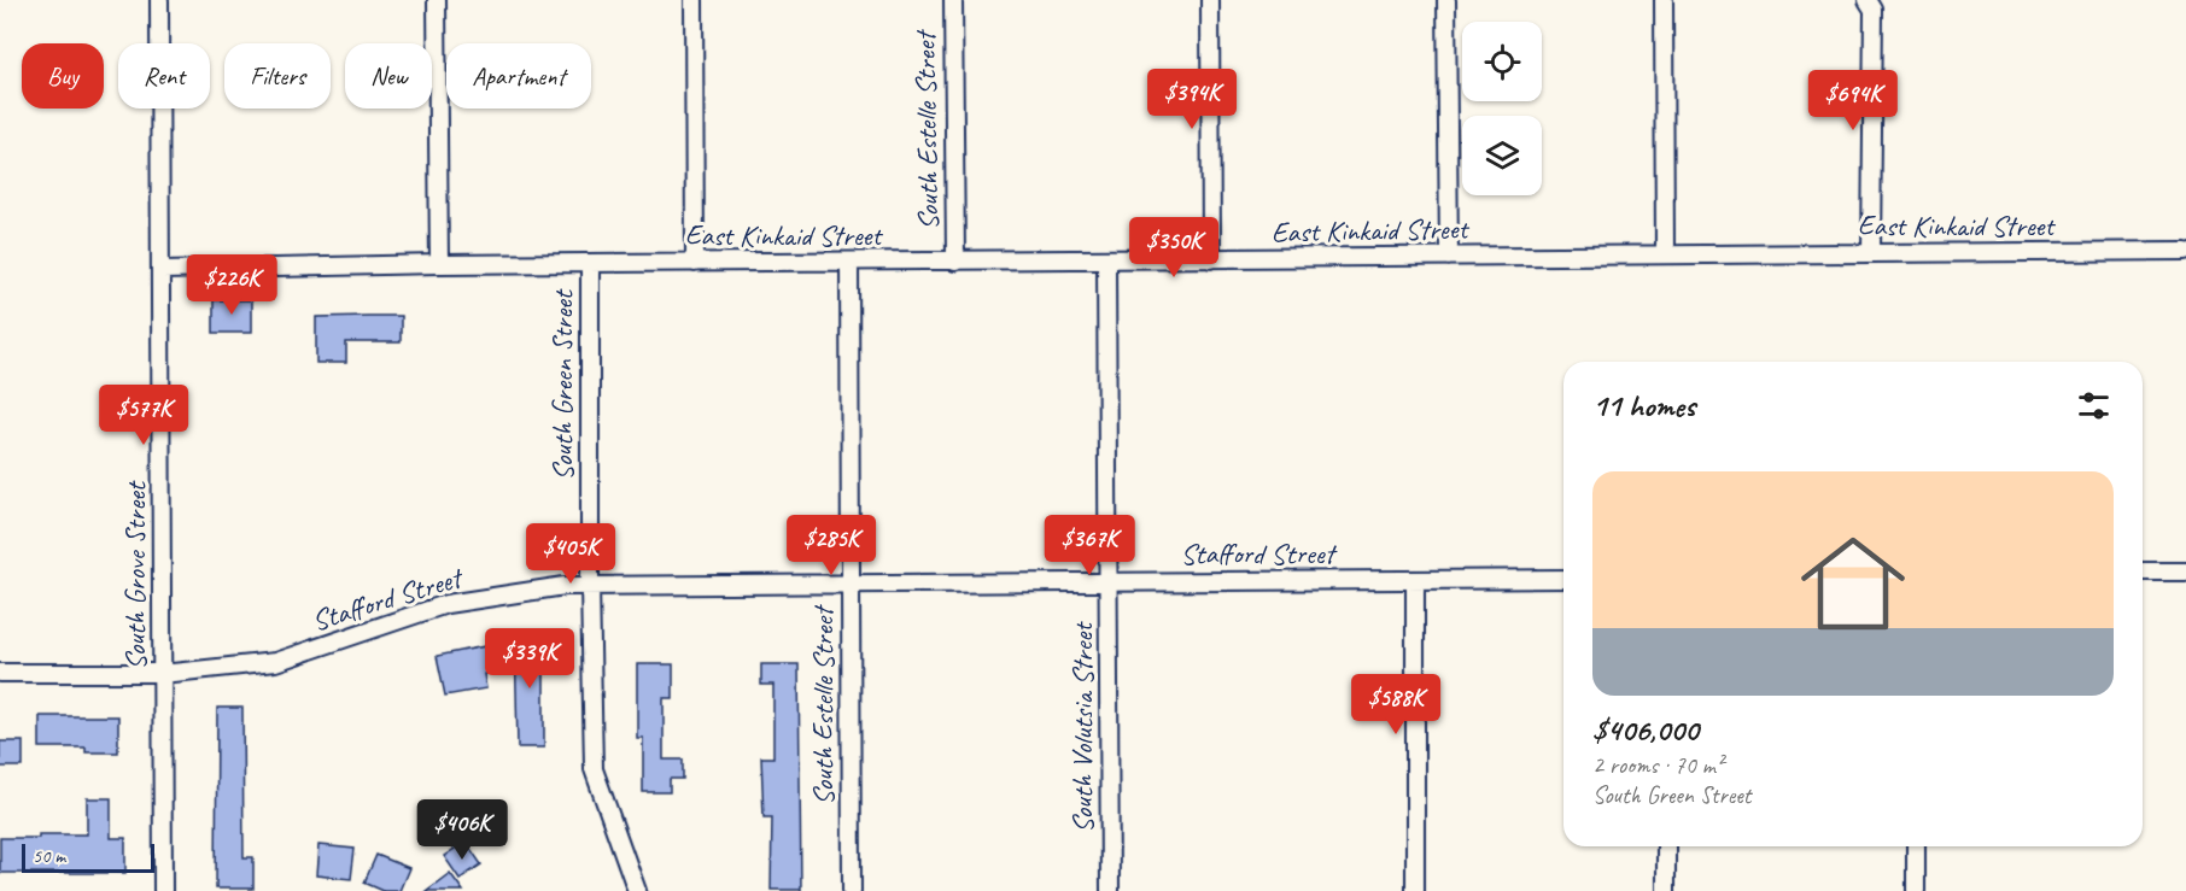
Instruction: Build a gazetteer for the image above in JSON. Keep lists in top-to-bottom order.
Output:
{
  "streets": {
    "street": [
      "South Estelle Street",
      "East Kinkaid Street",
      "South Green Street",
      "Stafford Street",
      "South Grove Street",
      "South Volutsia Street"
    ]
  },
  "crossings": [
    ["South Estelle Street", "East Kinkaid Street"],
    ["South Estelle Street", "Stafford Street"],
    ["East Kinkaid Street", "South Green Street"],
    ["East Kinkaid Street", "South Grove Street"],
    ["East Kinkaid Street", "South Volutsia Street"],
    ["South Green Street", "Stafford Street"],
    ["Stafford Street", "South Grove Street"],
    ["Stafford Street", "South Volutsia Street"]
  ],
  "scale_bar": "50 m",
  "page": {
    "chip": [
      "Buy",
      "Rent",
      "Filters",
      "New",
      "Apartment"
    ],
    "price": [
      "$394K",
      "$694K",
      "$350K",
      "$226K",
      "$577K",
      "$285K",
      "$367K",
      "$405K",
      "$339K",
      "$588K",
      "$406K"
    ],
    "heading": "11 homes",
    "list": [
      {
        "name": "$406,000",
        "note": "2 rooms · 70 m² · South Green Street"
      }
    ],
    "scale": "50 m"
  }
}
